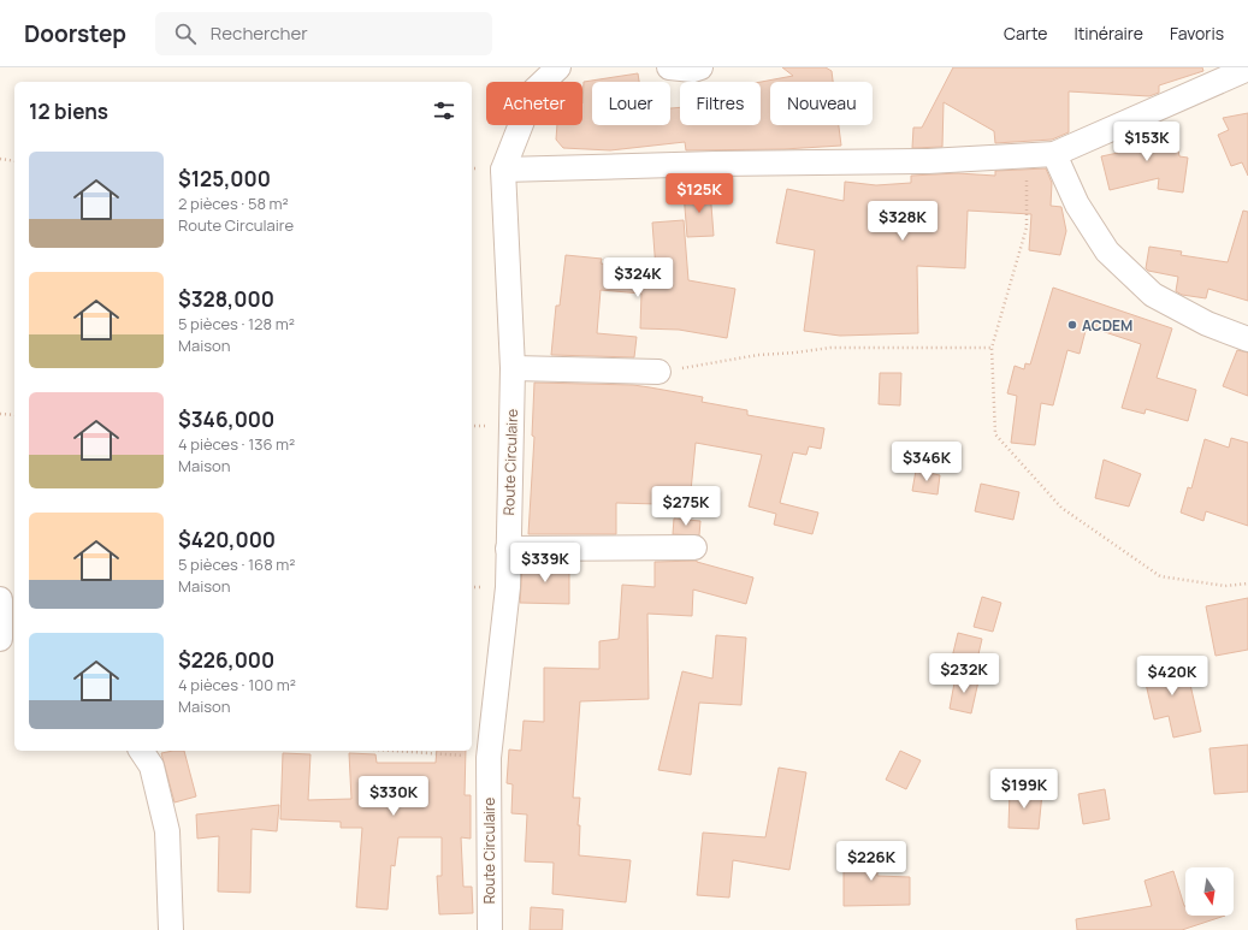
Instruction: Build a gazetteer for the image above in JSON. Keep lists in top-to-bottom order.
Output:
{
  "streets": {
    "street": ["Route Circulaire"]
  },
  "places": ["ACDEM"],
  "north": "bottom",
  "page": {
    "header": "Doorstep",
    "search": "Rechercher",
    "nav": ["Carte", "Itinéraire", "Favoris"],
    "chip": [
      "Acheter",
      "Louer",
      "Filtres",
      "Nouveau"
    ],
    "heading": "12 biens",
    "price": [
      "$153K",
      "$125K",
      "$328K",
      "$324K",
      "$346K",
      "$275K",
      "$339K",
      "$232K",
      "$420K",
      "$199K",
      "$330K",
      "$226K"
    ],
    "list": [
      {
        "name": "$125,000",
        "note": "2 pièces · 58 m² · Route Circulaire"
      },
      {
        "name": "$328,000",
        "note": "5 pièces · 128 m² · Maison"
      },
      {
        "name": "$346,000",
        "note": "4 pièces · 136 m² · Maison"
      },
      {
        "name": "$420,000",
        "note": "5 pièces · 168 m² · Maison"
      },
      {
        "name": "$226,000",
        "note": "4 pièces · 100 m² · Maison"
      }
    ]
  }
}
